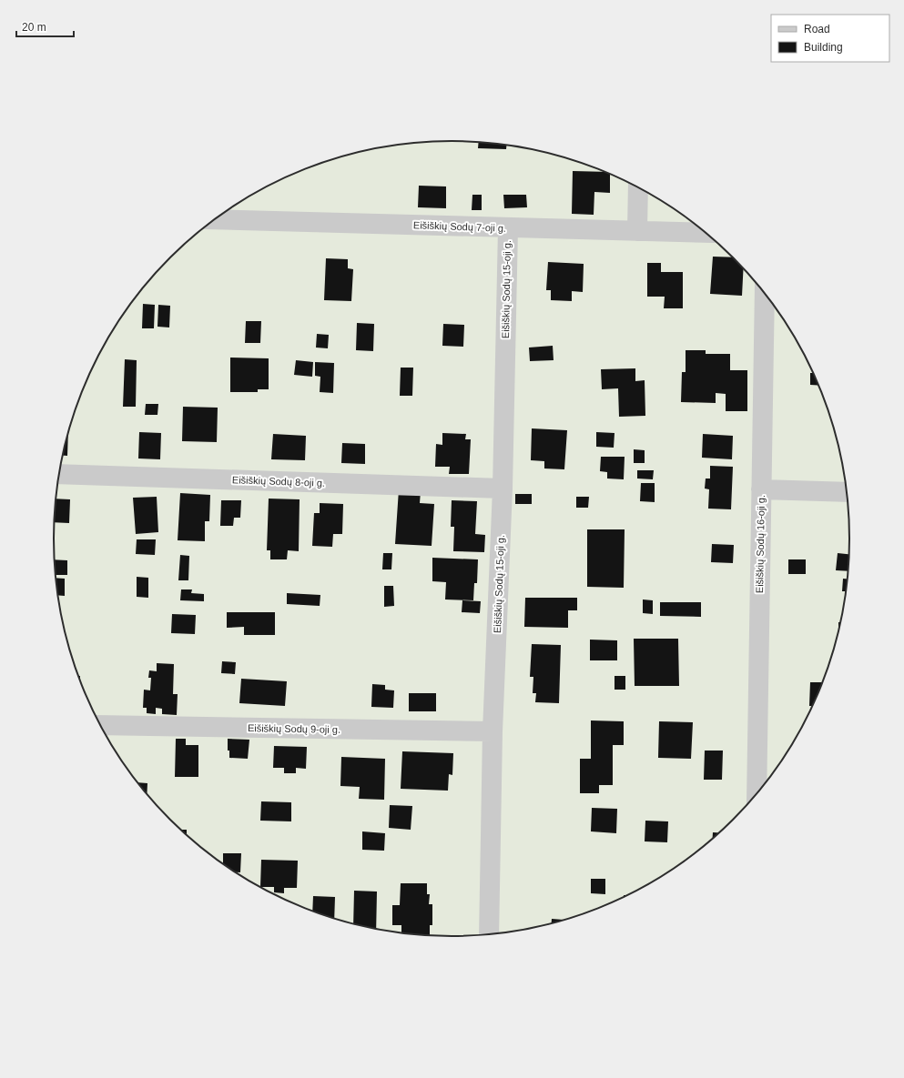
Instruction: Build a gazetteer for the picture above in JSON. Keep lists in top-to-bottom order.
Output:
{
  "streets": {
    "street": [
      "Eišiškių Sodų 7-oji g.",
      "Eišiškių Sodų 15-oji g.",
      "Eišiškių Sodų 8-oji g.",
      "Eišiškių Sodų 16-oji g.",
      "Eišiškių Sodų 9-oji g."
    ]
  },
  "crossings": [
    ["Eišiškių Sodų 7-oji g.", "Eišiškių Sodų 15-oji g."],
    ["Eišiškių Sodų 15-oji g.", "Eišiškių Sodų 8-oji g."],
    ["Eišiškių Sodų 15-oji g.", "Eišiškių Sodų 9-oji g."]
  ],
  "legend": ["Road", "Building"],
  "scale_bar": "20 m"
}
